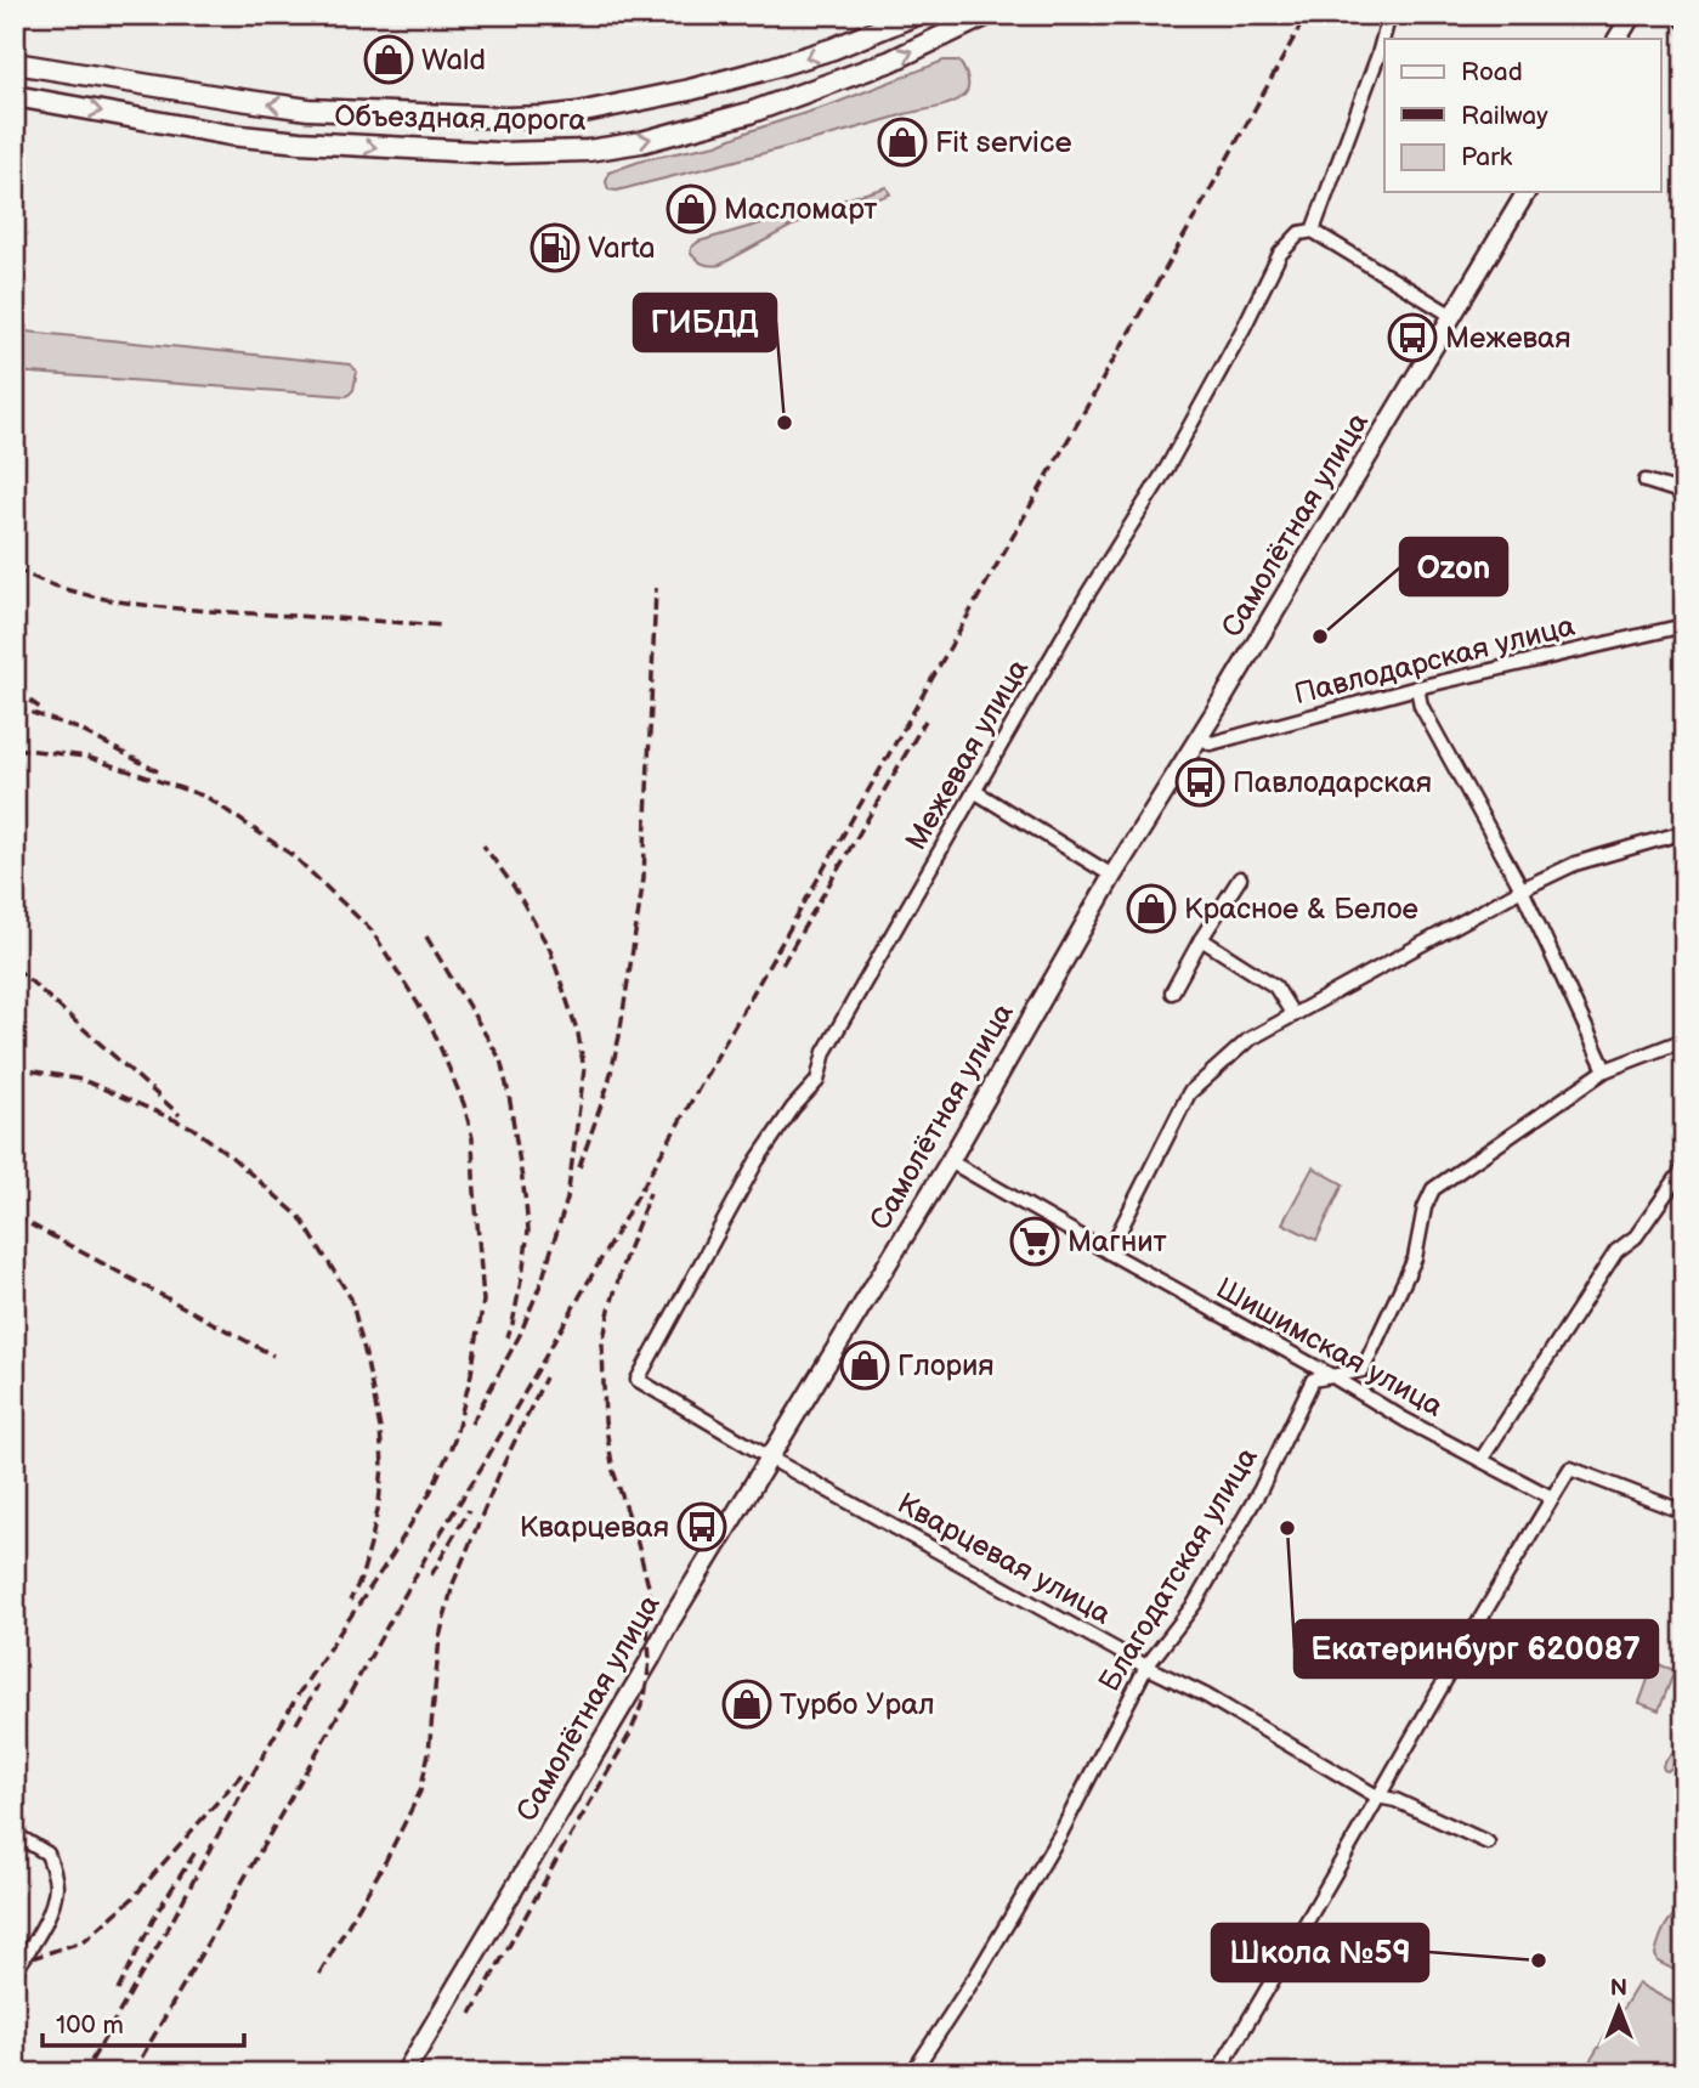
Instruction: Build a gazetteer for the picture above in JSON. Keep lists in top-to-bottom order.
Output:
{
  "streets": {
    "main road": ["Объездная дорога", "Самолётная улица"],
    "street": [
      "Павлодарская улица",
      "Межевая улица",
      "Шишимская улица",
      "Кварцевая улица",
      "Благодатская улица"
    ]
  },
  "crossings": [
    ["Самолётная улица", "Павлодарская улица"],
    ["Самолётная улица", "Межевая улица"],
    ["Самолётная улица", "Шишимская улица"],
    ["Самолётная улица", "Кварцевая улица"],
    ["Межевая улица", "Кварцевая улица"],
    ["Шишимская улица", "Благодатская улица"],
    ["Кварцевая улица", "Благодатская улица"]
  ],
  "places": {
    "shop": [
      "Wald",
      "Fit service",
      "Масломарт",
      "Красное & Белое",
      "Глория",
      "Турбо Урал"
    ],
    "fuel station": ["Varta"],
    "bus stop": ["Межевая", "Павлодарская", "Кварцевая"],
    "other": [
      "ГИБДД",
      "Ozon",
      "Екатеринбург 620087",
      "Школа №59"
    ],
    "supermarket": ["Магнит"]
  },
  "legend": ["Road", "Railway", "Park"],
  "scale_bar": "100 m",
  "north": "top"
}
